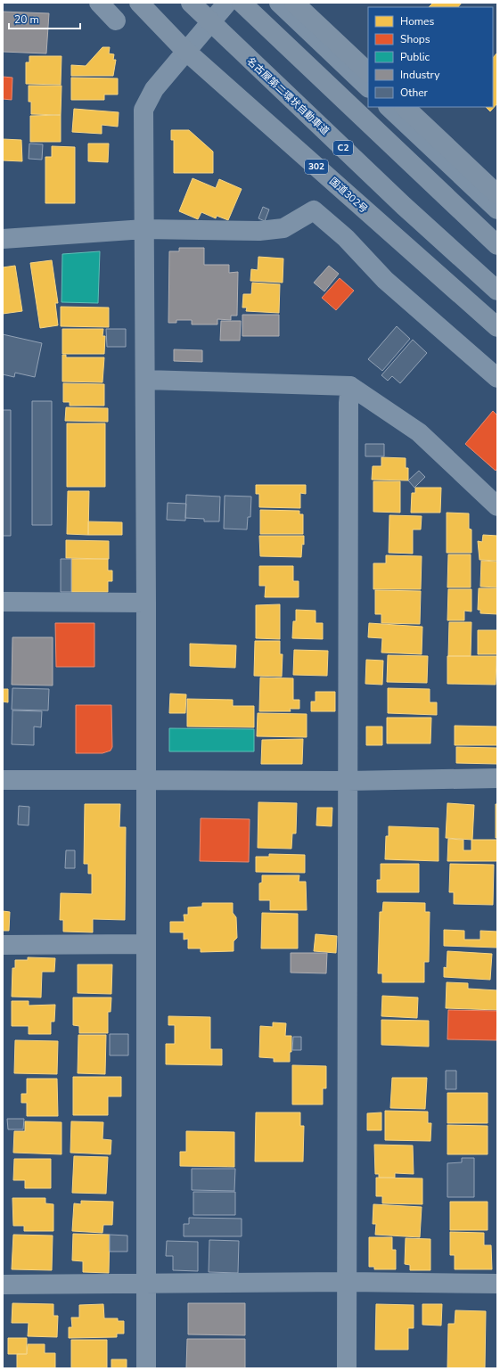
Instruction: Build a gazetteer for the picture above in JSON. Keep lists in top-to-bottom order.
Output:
{
  "streets": {
    "highway": [
      "名古屋第二環状自動車道",
      "C2",
      "302",
      "国道302号"
    ]
  },
  "legend": [
    "Homes",
    "Shops",
    "Public",
    "Industry",
    "Other"
  ],
  "scale_bar": "20 m"
}
